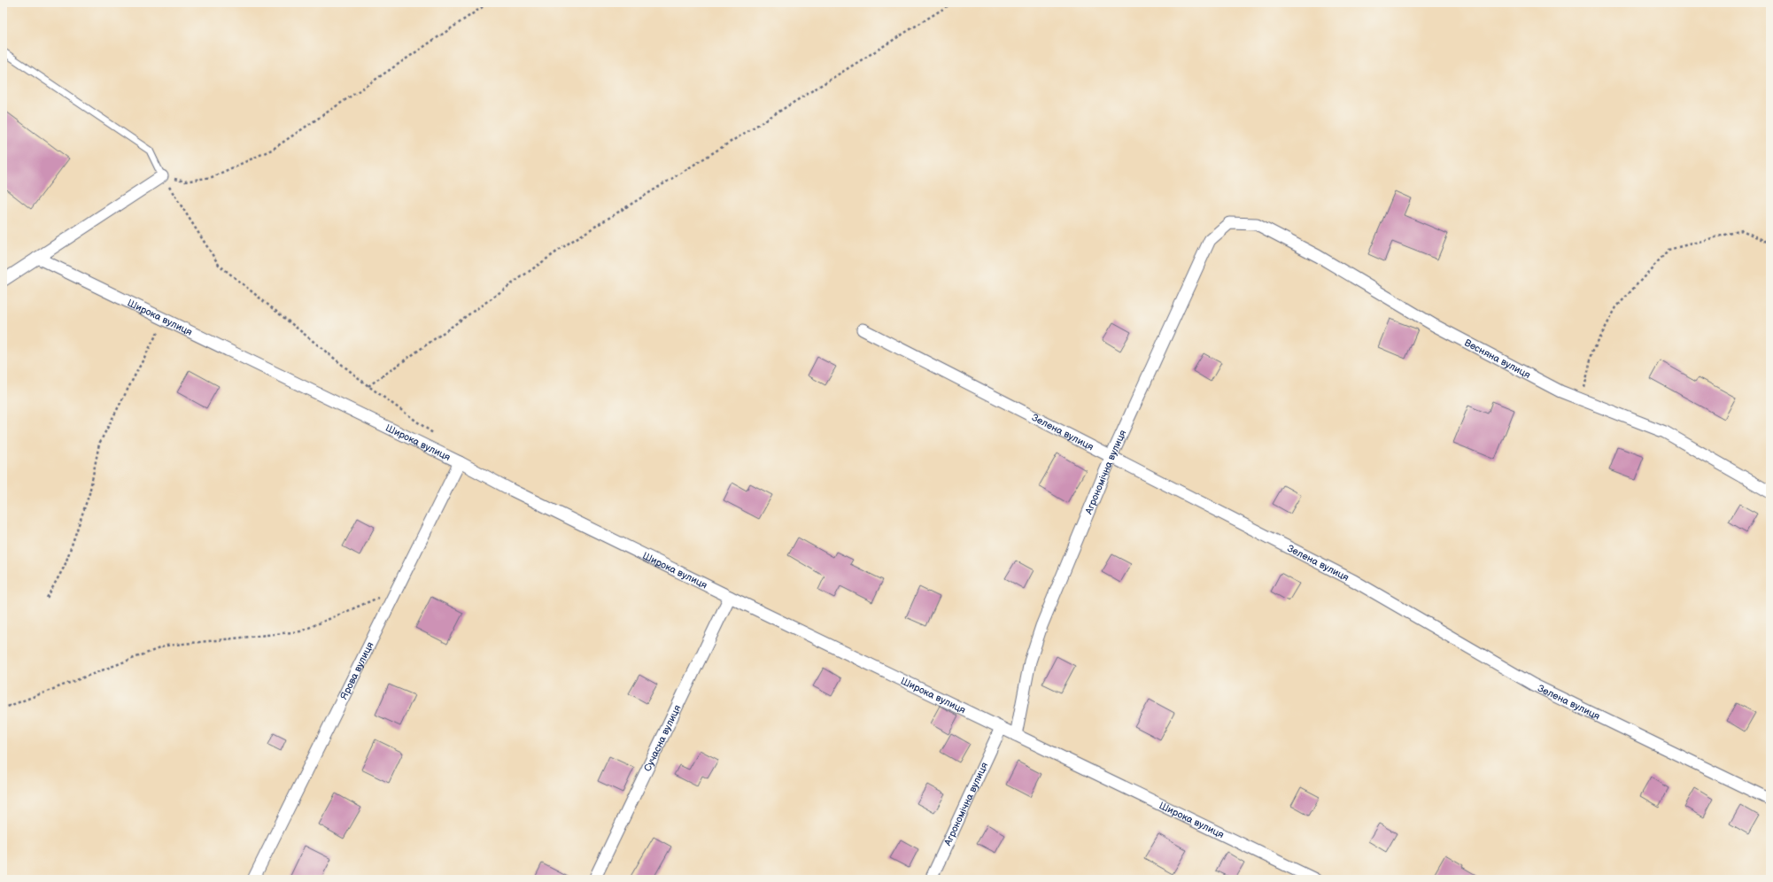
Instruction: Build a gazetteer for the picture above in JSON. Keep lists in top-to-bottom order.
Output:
{
  "streets": {
    "street": [
      "Широка вулиця",
      "Весняна вулиця",
      "Зелена вулиця",
      "Агрономічна вулиця",
      "Ярова вулиця",
      "Сучасна вулиця"
    ]
  },
  "crossings": [
    ["Широка вулиця", "Агрономічна вулиця"],
    ["Широка вулиця", "Ярова вулиця"],
    ["Широка вулиця", "Сучасна вулиця"],
    ["Весняна вулиця", "Агрономічна вулиця"],
    ["Зелена вулиця", "Агрономічна вулиця"]
  ]
}
